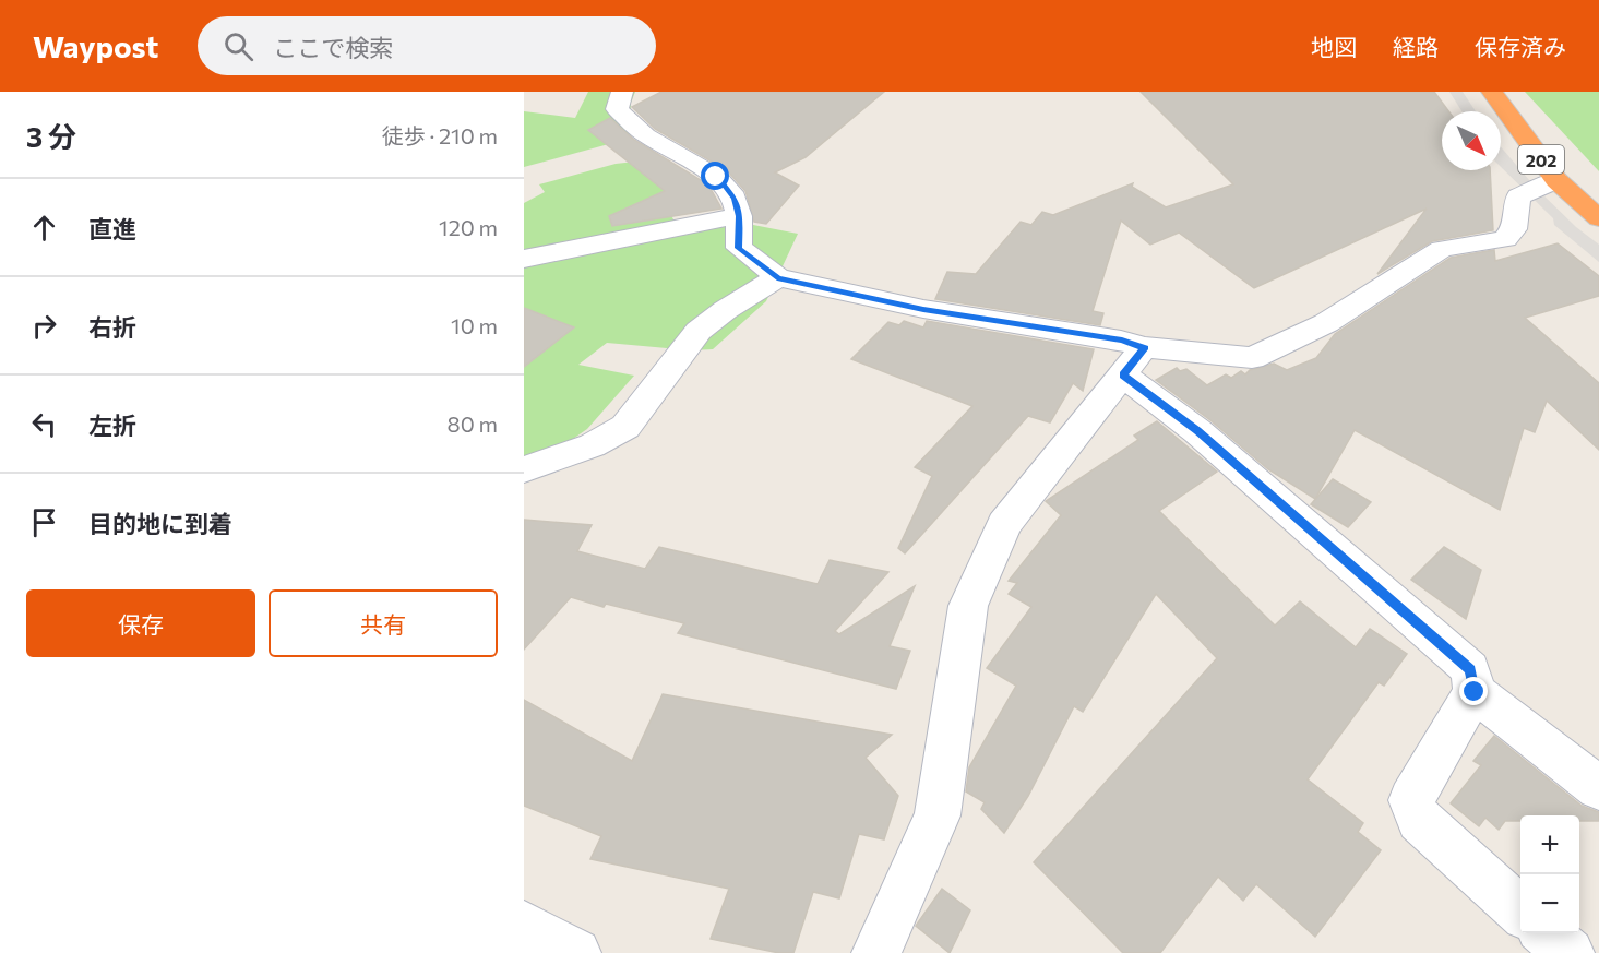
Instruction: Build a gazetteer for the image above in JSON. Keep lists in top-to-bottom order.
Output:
{
  "streets": {
    "highway": ["202"]
  },
  "north": "bottom right",
  "page": {
    "header": "Waypost",
    "search": "ここで検索",
    "nav": ["地図", "経路", "保存済み"],
    "heading": ["3 分", "徒歩 · 210 m"],
    "list": [
      ["直進", "120 m"],
      ["右折", "10 m"],
      ["左折", "80 m"],
      "目的地に到着"
    ],
    "buttons": ["保存", "共有"],
    "map_buttons": ["+", "−"]
  }
}
